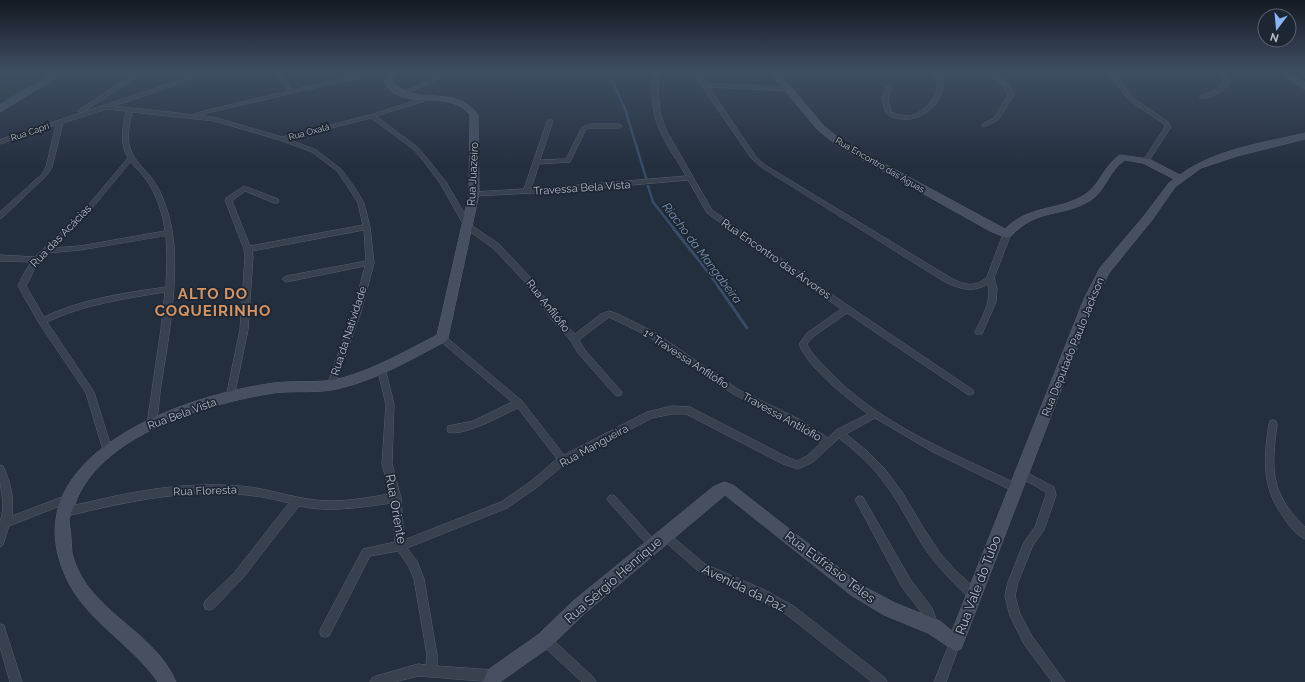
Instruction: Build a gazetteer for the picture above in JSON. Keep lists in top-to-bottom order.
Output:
{
  "streets": {
    "main road": [
      "Rua Encontro das Águas",
      "Rua Juazeiro",
      "Rua Deputado Paulo Jackson",
      "Rua Bela Vista",
      "Rua Eufrãsio Teles",
      "Rua Sérgio Henrique",
      "Rua Vale do Tubo"
    ],
    "street": [
      "Rua Capri",
      "Rua Oxalá",
      "Travessa Bela Vista",
      "Rua das Acácias",
      "Rua Encontro das Árvores",
      "Rua Anfilófio",
      "Rua da Natividade",
      "1ª Travessa Anfilófio",
      "Travessa Antilófio",
      "Rua Mangueira",
      "Rua Floresta",
      "Rua Oriente",
      "Avenida da Paz"
    ]
  },
  "crossings": [
    ["Rua Capri", "Rua da Natividade"],
    ["Rua Oxalá", "Rua da Natividade"],
    ["Rua Juazeiro", "Travessa Bela Vista"],
    ["Rua Juazeiro", "Rua Anfilófio"],
    ["Rua Juazeiro", "Rua Bela Vista"],
    ["Travessa Bela Vista", "Rua Encontro das Árvores"],
    ["Rua das Acácias", "Rua Bela Vista"],
    ["Rua Anfilófio", "1ª Travessa Anfilófio"],
    ["Rua da Natividade", "Rua Bela Vista"],
    ["Rua Deputado Paulo Jackson", "Rua Vale do Tubo"],
    ["1ª Travessa Anfilófio", "Travessa Antilófio"],
    ["Rua Bela Vista", "Rua Floresta"],
    ["Rua Bela Vista", "Rua Oriente"],
    ["Travessa Antilófio", "Rua Mangueira"],
    ["Rua Mangueira", "Rua Oriente"],
    ["Rua Floresta", "Rua Oriente"],
    ["Rua Oriente", "Rua Sérgio Henrique"],
    ["Rua Eufrãsio Teles", "Rua Sérgio Henrique"],
    ["Rua Eufrãsio Teles", "Rua Vale do Tubo"],
    ["Rua Sérgio Henrique", "Avenida da Paz"]
  ],
  "districts": ["ALTO DO COQUEIRINHO"],
  "water": ["Riacho da Mangabeira"],
  "north": "bottom"
}
